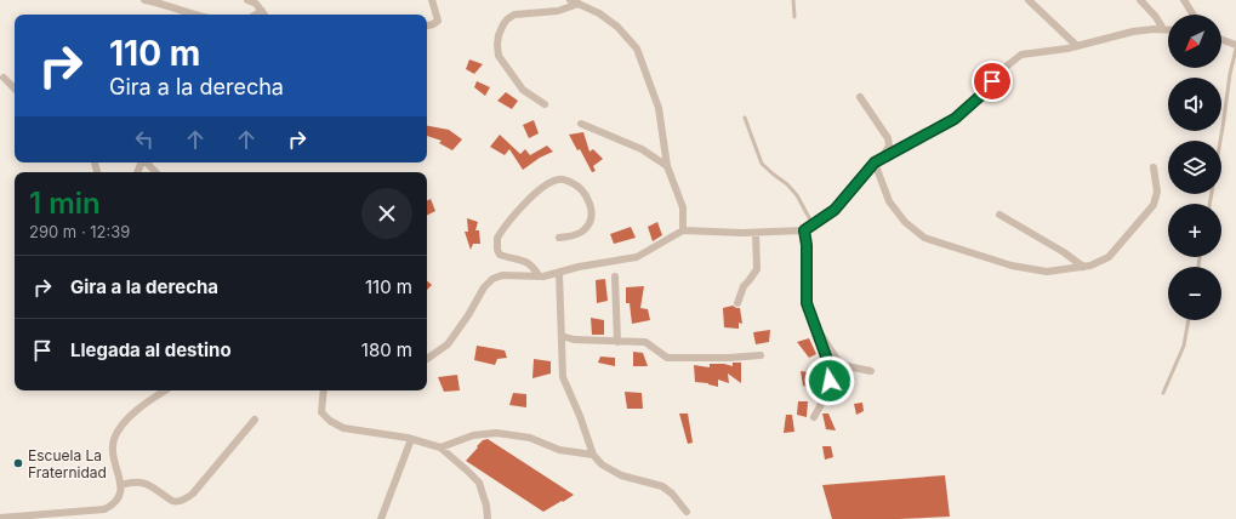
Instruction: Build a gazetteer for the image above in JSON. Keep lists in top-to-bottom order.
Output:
{
  "places": ["Escuela La Fraternidad"],
  "north": "bottom left",
  "page": {
    "map_buttons": ["+", "−"],
    "turn": ["110 m", "Gira a la derecha"],
    "heading": ["1 min", "290 m · 12:39"],
    "list": [
      {
        "name": "Gira a la derecha",
        "value": "110 m"
      },
      {
        "name": "Llegada al destino",
        "value": "180 m"
      }
    ]
  }
}
